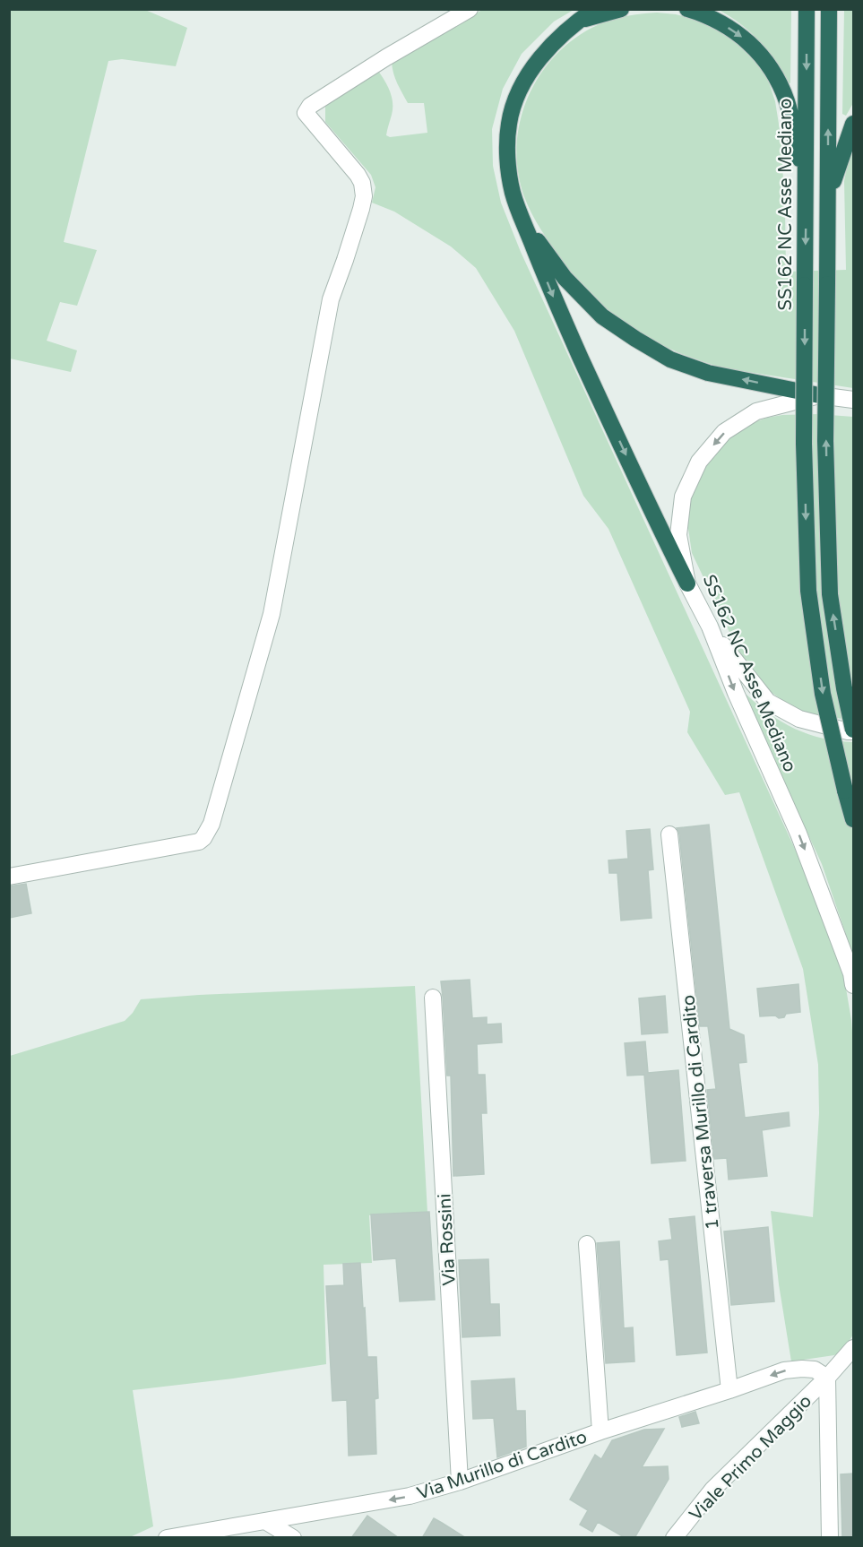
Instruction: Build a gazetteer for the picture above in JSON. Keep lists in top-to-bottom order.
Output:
{
  "streets": {
    "highway": ["SS162 NC Asse Mediano"],
    "street": [
      "1 traversa Murillo di Cardito",
      "Via Rossini",
      "Viale Primo Maggio",
      "Via Murillo di Cardito"
    ]
  },
  "crossings": [
    ["1 traversa Murillo di Cardito", "Via Murillo di Cardito"],
    ["Via Rossini", "Via Murillo di Cardito"],
    ["Viale Primo Maggio", "Via Murillo di Cardito"]
  ],
  "one_way": ["Via Murillo di Cardito"]
}
